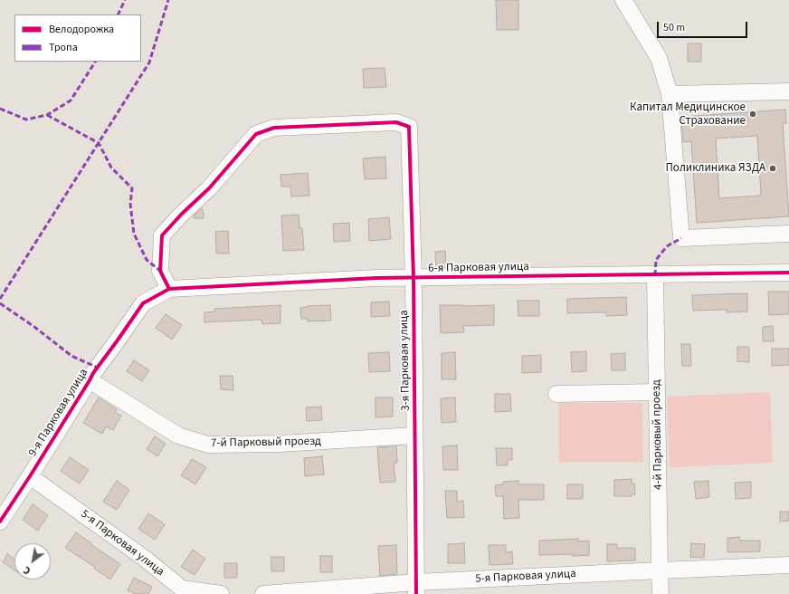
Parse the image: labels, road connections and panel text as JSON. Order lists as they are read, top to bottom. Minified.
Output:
{"streets":{"street":["6-я Парковая улица","3-я Парковая улица","9-я Парковая улица","4-й Парковый проезд","7-й Парковый проезд","5-я Парковая улица"]},"crossings":[["6-я Парковая улица","3-я Парковая улица"],["6-я Парковая улица","9-я Парковая улица"],["6-я Парковая улица","4-й Парковый проезд"],["3-я Парковая улица","9-я Парковая улица"],["3-я Парковая улица","7-й Парковый проезд"],["3-я Парковая улица","5-я Парковая улица"],["9-я Парковая улица","7-й Парковый проезд"],["9-я Парковая улица","5-я Парковая улица"],["4-й Парковый проезд","5-я Парковая улица"]],"places":["Капитал Медицинское Страхование","Поликлиника ЯЗДА"],"legend":["Велодорожка","Тропа"],"scale_bar":"50 m","north":"bottom left"}
